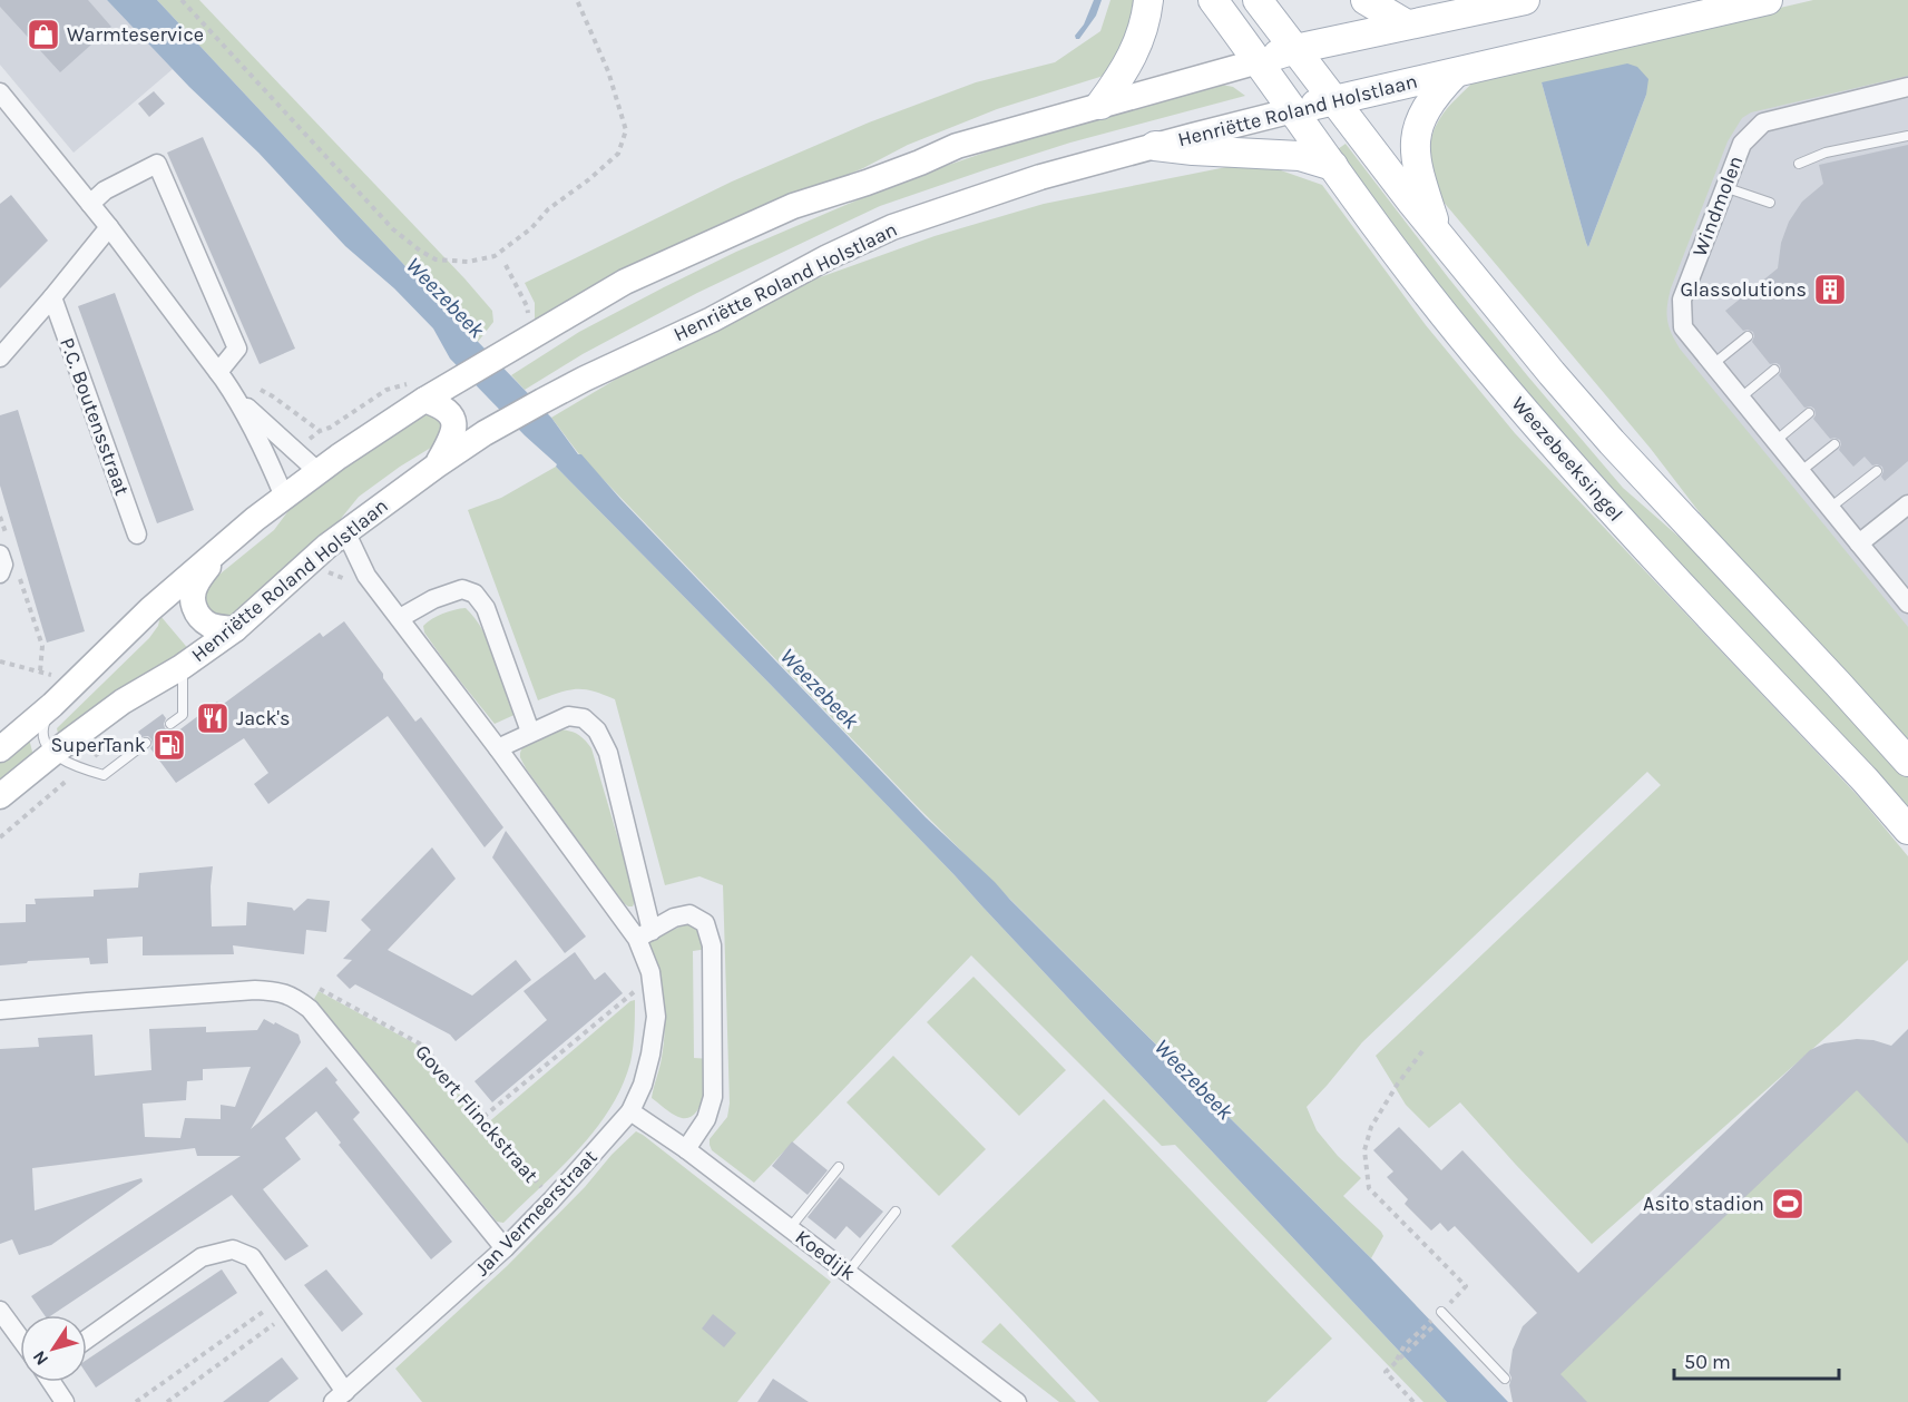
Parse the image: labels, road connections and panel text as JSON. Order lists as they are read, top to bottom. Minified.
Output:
{"streets":{"main road":["Henriëtte Roland Holstlaan","Weezebeeksingel"],"street":["Windmolen","P.C. Boutensstraat","Jan Vermeerstraat","Koedijk"],"path":["Govert Flinckstraat"]},"crossings":[["Henriëtte Roland Holstlaan","Weezebeeksingel"],["Henriëtte Roland Holstlaan","Jan Vermeerstraat"],["Govert Flinckstraat","Jan Vermeerstraat"],["Jan Vermeerstraat","Koedijk"]],"water":["Weezebeek"],"places":{"shop":["Warmteservice"],"building":["Glassolutions"],"restaurant":["Jack's"],"fuel station":["SuperTank"],"sports":["Asito stadion"]},"scale_bar":"50 m","north":"bottom left"}
